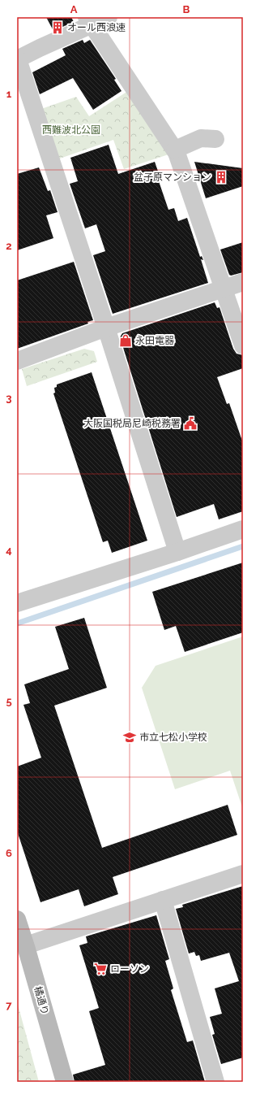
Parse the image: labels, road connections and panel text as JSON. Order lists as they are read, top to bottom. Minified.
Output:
{"streets":{"street":["橘通り"]},"parks":["西難波北公園"],"places":{"building":["オール西浪速","盆子原マンション"],"shop":["永田電器"],"public building":["大阪国税局尼崎税務署"],"school or university":["市立七松小学校"],"supermarket":["ローソン"]},"grid":{"columns":["A","B"],"rows":["1","2","3","4","5","6","7"]}}
